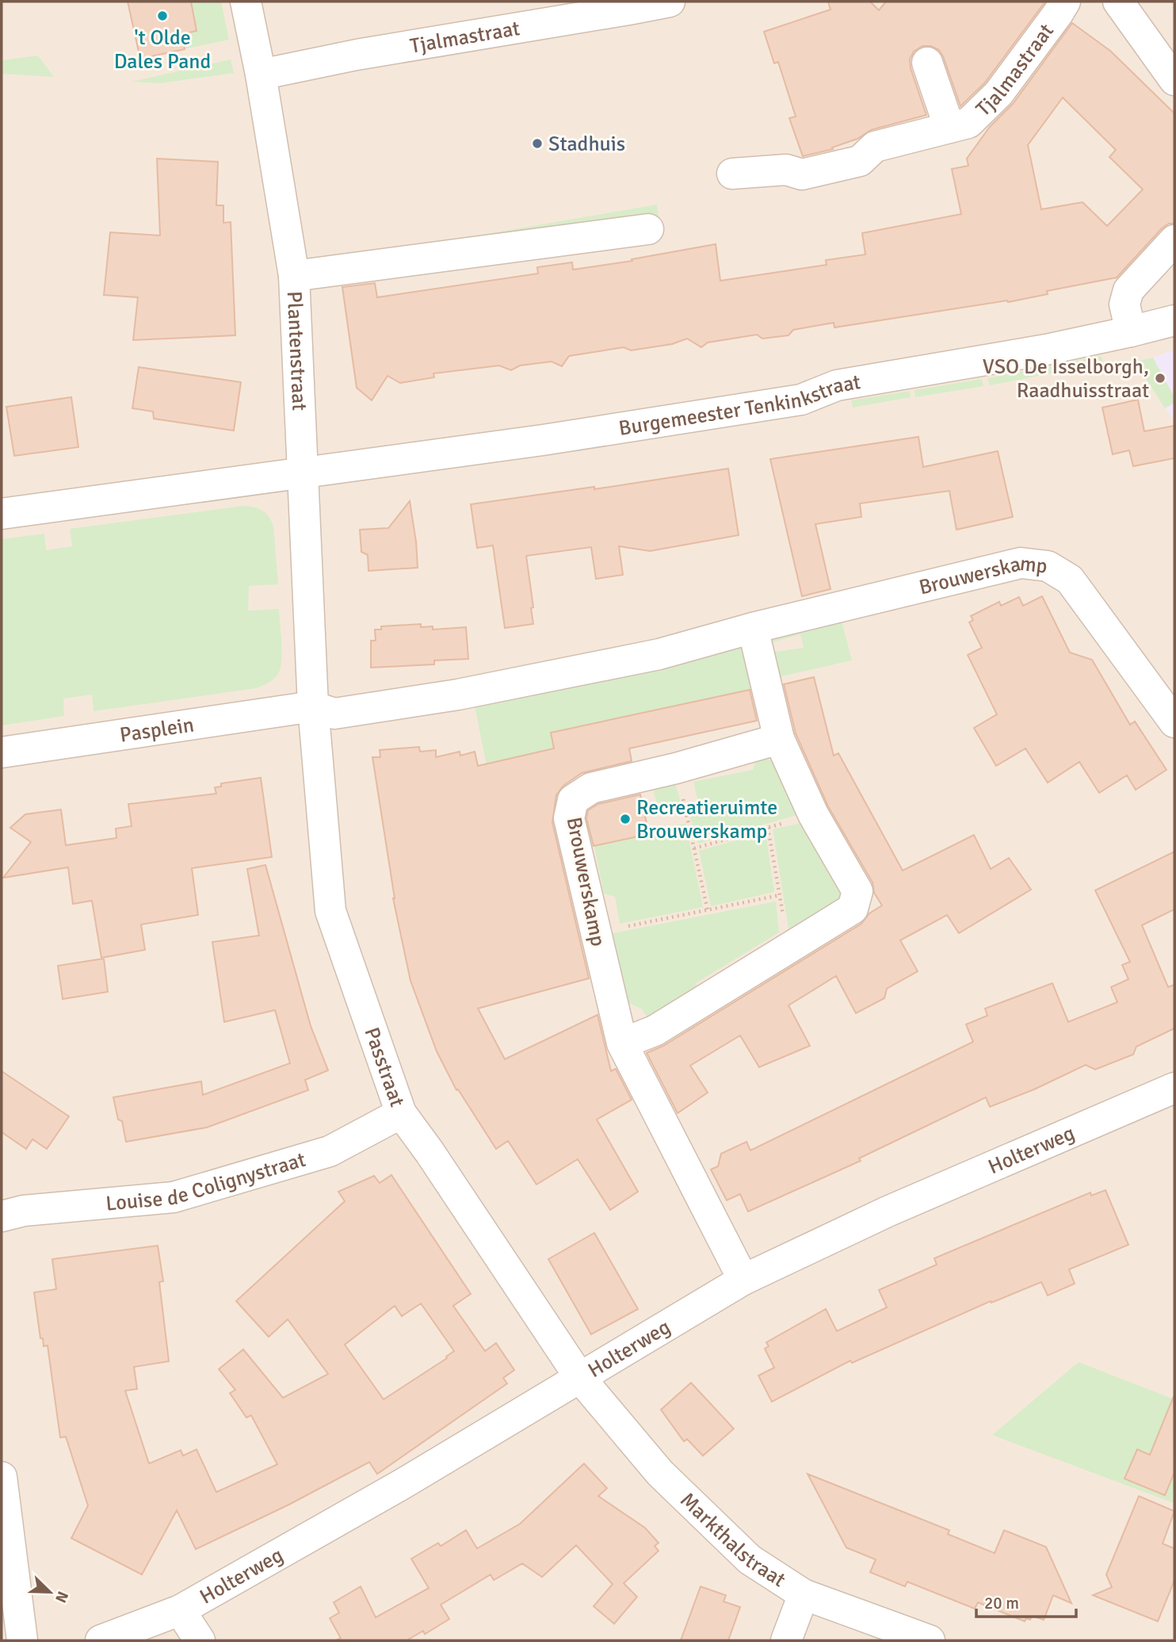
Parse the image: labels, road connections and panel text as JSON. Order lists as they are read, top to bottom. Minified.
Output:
{"streets":{"street":["Tjalmastraat","Plantenstraat","Burgemeester Tenkinkstraat","Brouwerskamp","Pasplein","Passtraat","Holterweg","Louise de Colignystraat","Markthalstraat"]},"crossings":[["Tjalmastraat","Plantenstraat"],["Plantenstraat","Burgemeester Tenkinkstraat"],["Plantenstraat","Brouwerskamp"],["Plantenstraat","Pasplein"],["Plantenstraat","Passtraat"],["Brouwerskamp","Pasplein"],["Brouwerskamp","Passtraat"],["Brouwerskamp","Holterweg"],["Pasplein","Passtraat"],["Passtraat","Holterweg"],["Passtraat","Louise de Colignystraat"],["Passtraat","Markthalstraat"],["Holterweg","Markthalstraat"]],"places":["'t Olde Dales Pand","Stadhuis","VSO De Isselborgh, Raadhuisstraat","Recreatieruimte Brouwerskamp"],"scale_bar":"20 m","north":"bottom right"}
